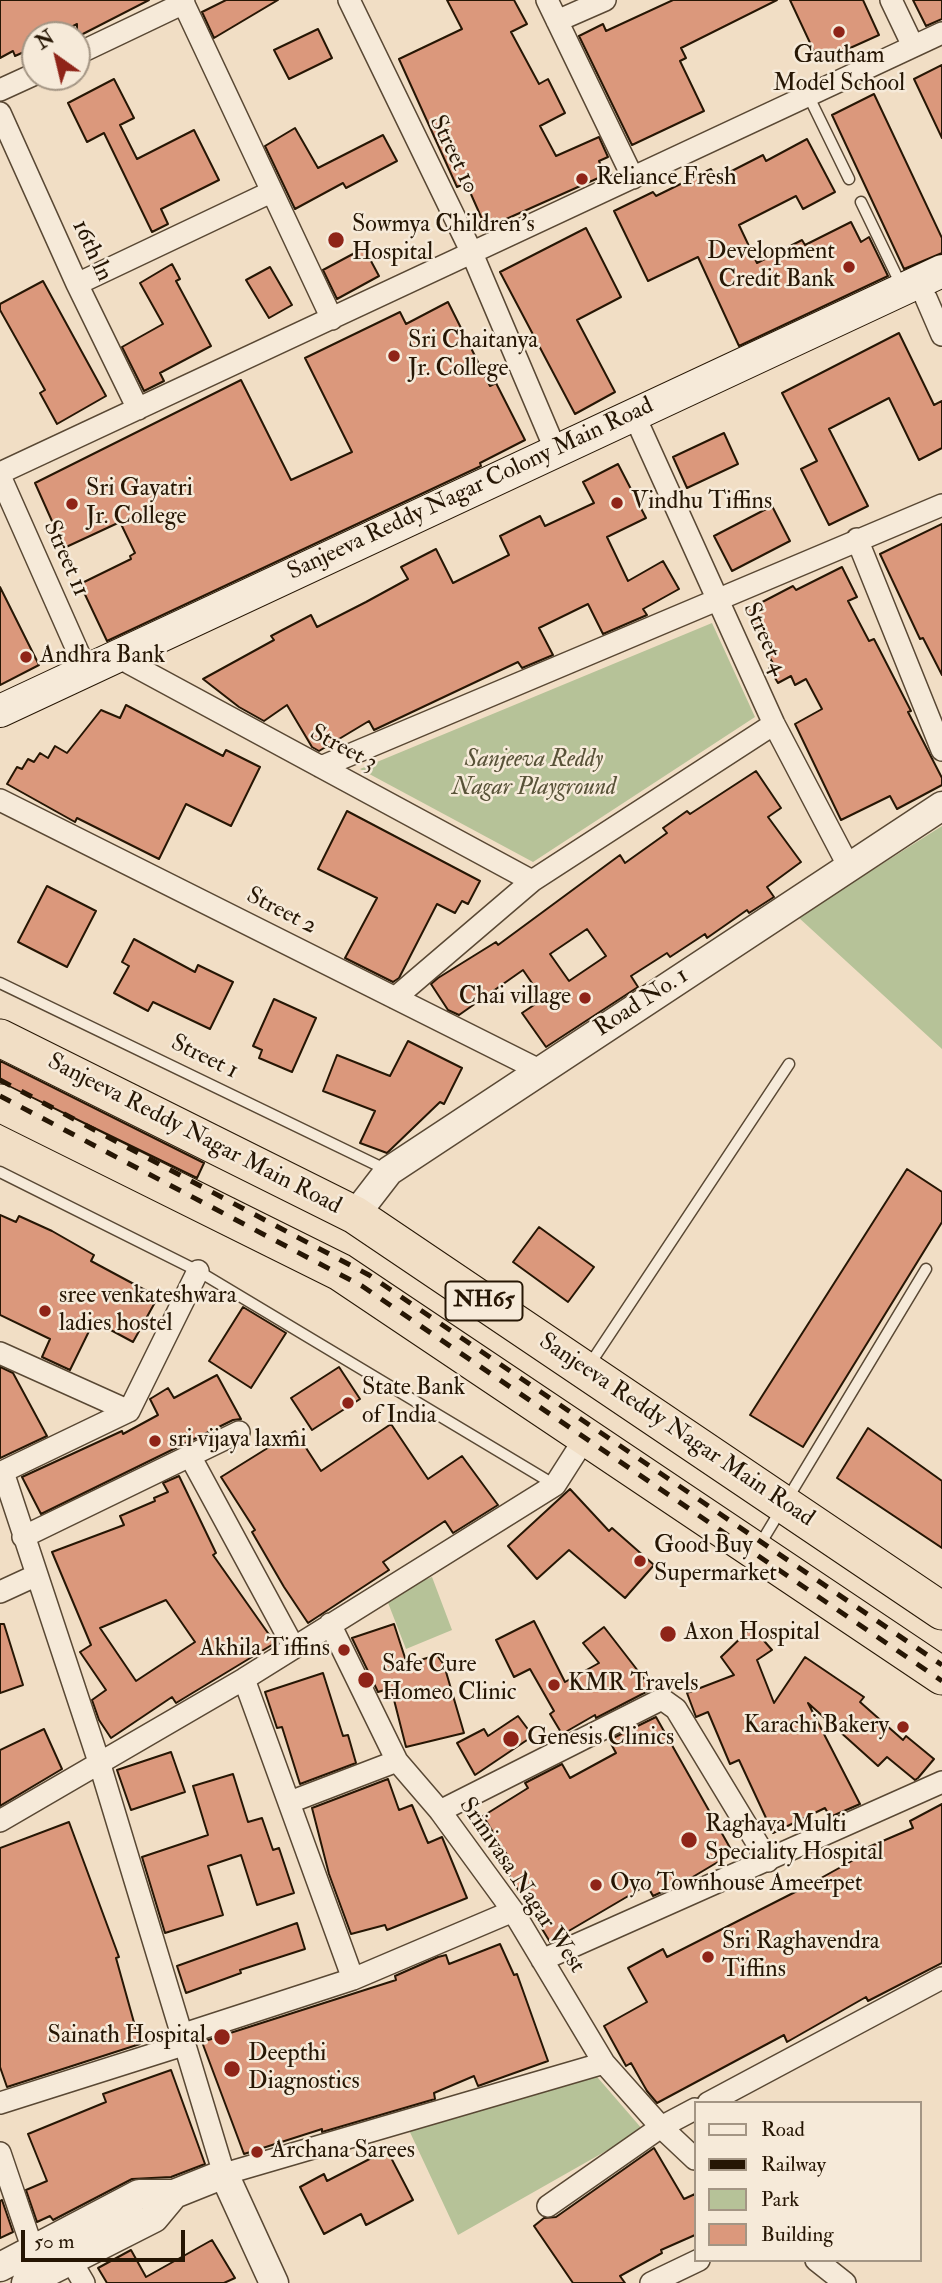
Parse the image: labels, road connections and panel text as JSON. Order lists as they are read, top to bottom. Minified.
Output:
{"streets":{"highway":["Sanjeeva Reddy Nagar Main Road","NH65"],"main road":["Sanjeeva Reddy Nagar Colony Main Road"],"street":["Street 10","16th ln","Street 11","Street 4","Street 3","Street 2","Road No. 1","Srinivasa Nagar West"],"lane":["Street 1"]},"crossings":[["Street 10","Sanjeeva Reddy Nagar Colony Main Road"],["Sanjeeva Reddy Nagar Colony Main Road","Street 11"],["Sanjeeva Reddy Nagar Colony Main Road","Street 4"],["Sanjeeva Reddy Nagar Colony Main Road","Street 3"],["Street 4","Road No. 1"],["Street 2","Road No. 1"],["Road No. 1","Street 1"],["Road No. 1","Sanjeeva Reddy Nagar Main Road"]],"parks":["Sanjeeva Reddy Nagar Playground"],"places":["Gautham Model School","Reliance Fresh","Sowmya Children's Hospital","Development Credit Bank","Sri Chaitanya Jr. College","Vindhu Tiffins","Sri Gayatri Jr. College","Andhra Bank","Chai village","sree venkateshwara ladies hostel","State Bank of India","sri vijaya laxmi","Good Buy Supermarket","Axon Hospital","Akhila Tiffins","Safe Cure Homeo Clinic","KMR Travels","Karachi Bakery","Genesis Clinics","Raghava Multi Speciality Hospital","Oyo Townhouse Ameerpet","Sri Raghavendra Tiffins","Sainath Hospital","Deepthi Diagnostics","Archana Sarees"],"legend":["Road","Railway","Park","Building"],"scale_bar":"50 m","north":"top left"}
